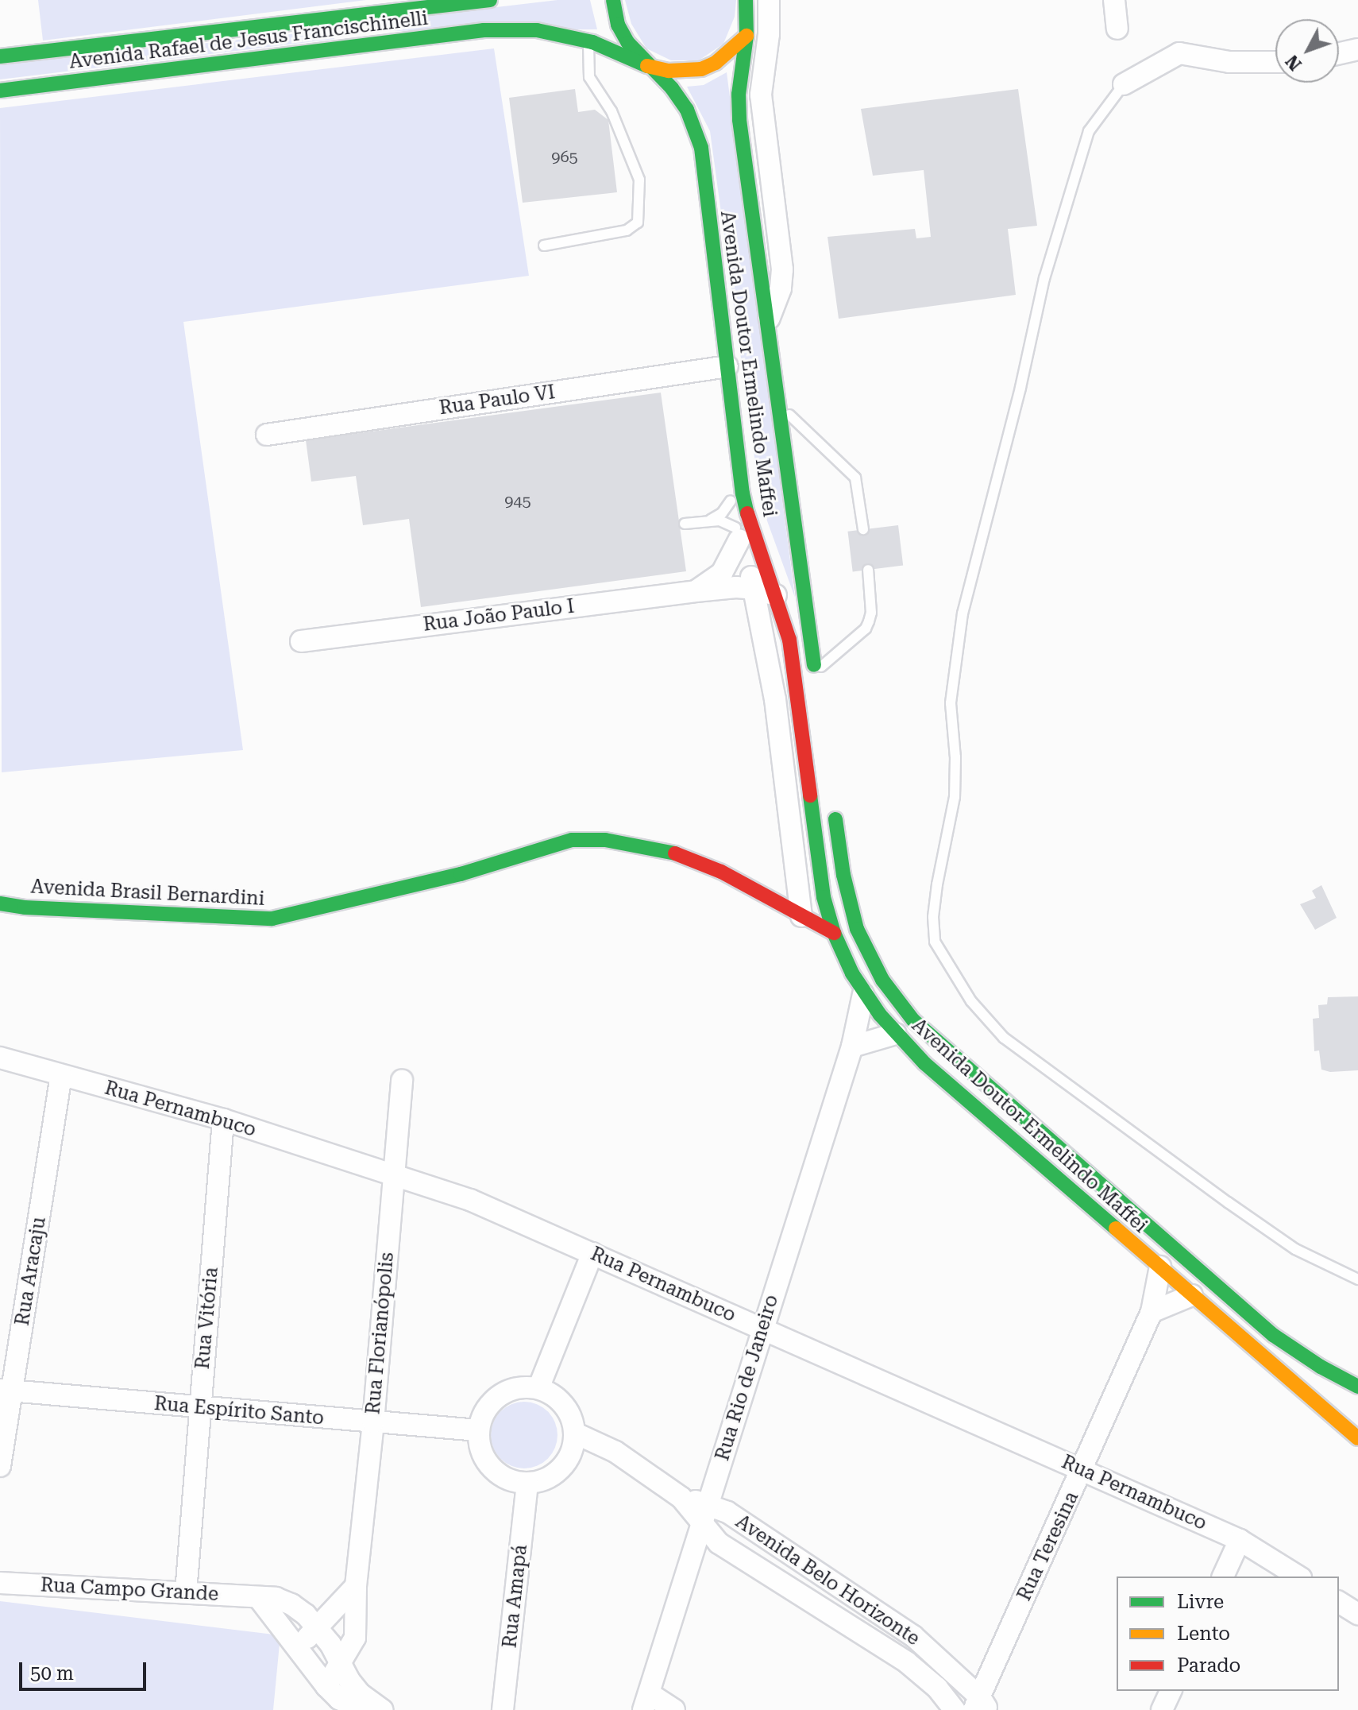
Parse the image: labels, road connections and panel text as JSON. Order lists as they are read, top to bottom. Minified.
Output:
{"streets":{"main road":["Avenida Rafael de Jesus Francischinelli","Avenida Doutor Ermelindo Maffei","Avenida Brasil Bernardini"],"street":["Rua Paulo VI","Rua João Paulo I","Rua Pernambuco","Rua Aracaju","Rua Vitória","Rua Florianópolis","Rua Rio de Janeiro","Rua Espírito Santo","Rua Teresina","Avenida Belo Horizonte","Rua Campo Grande","Rua Amapá"]},"crossings":[["Avenida Rafael de Jesus Francischinelli","Avenida Doutor Ermelindo Maffei"],["Avenida Doutor Ermelindo Maffei","Rua Paulo VI"],["Avenida Doutor Ermelindo Maffei","Rua João Paulo I"],["Avenida Doutor Ermelindo Maffei","Avenida Brasil Bernardini"],["Avenida Doutor Ermelindo Maffei","Rua Rio de Janeiro"],["Avenida Doutor Ermelindo Maffei","Rua Teresina"],["Rua Pernambuco","Rua Aracaju"],["Rua Pernambuco","Rua Vitória"],["Rua Pernambuco","Rua Florianópolis"],["Rua Pernambuco","Rua Rio de Janeiro"],["Rua Pernambuco","Rua Teresina"],["Rua Aracaju","Rua Espírito Santo"],["Rua Vitória","Rua Espírito Santo"],["Rua Vitória","Rua Campo Grande"],["Rua Florianópolis","Rua Espírito Santo"],["Rua Florianópolis","Rua Campo Grande"],["Rua Rio de Janeiro","Avenida Belo Horizonte"],["Rua Espírito Santo","Avenida Belo Horizonte"],["Rua Espírito Santo","Rua Amapá"],["Rua Teresina","Avenida Belo Horizonte"],["Avenida Belo Horizonte","Rua Amapá"]],"house_numbers":["965","945"],"legend":["Livre","Lento","Parado"],"scale_bar":"50 m","north":"bottom left"}
